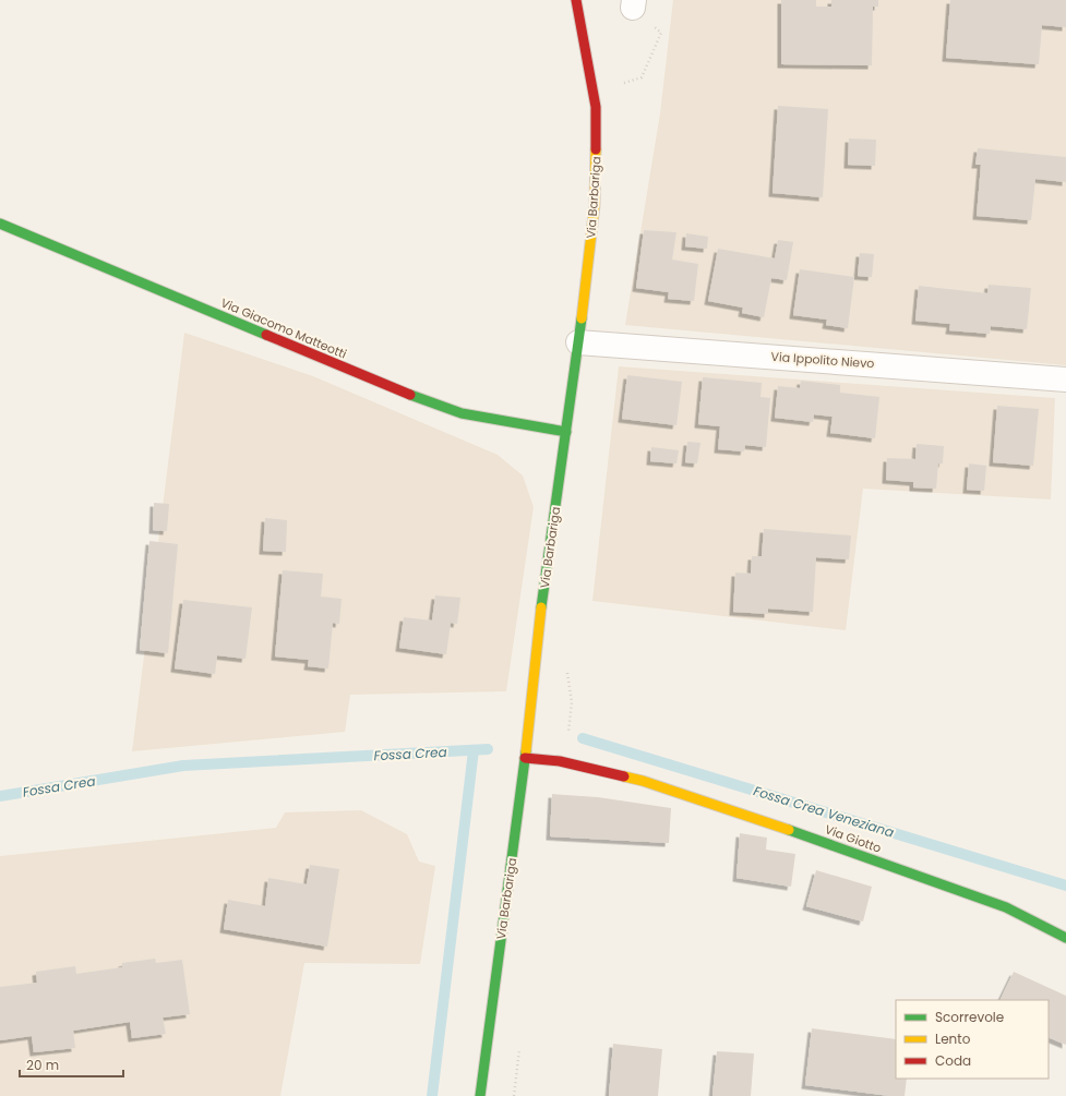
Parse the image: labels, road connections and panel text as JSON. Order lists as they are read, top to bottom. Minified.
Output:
{"streets":{"street":["Via Barbariga","Via Giacomo Matteotti","Via Ippolito Nievo","Via Giotto"]},"crossings":[["Via Barbariga","Via Giacomo Matteotti"],["Via Barbariga","Via Ippolito Nievo"],["Via Barbariga","Via Giotto"]],"water":["Fossa Crea","Fossa Crea Veneziana"],"legend":["Scorrevole","Lento","Coda"],"scale_bar":"20 m"}
